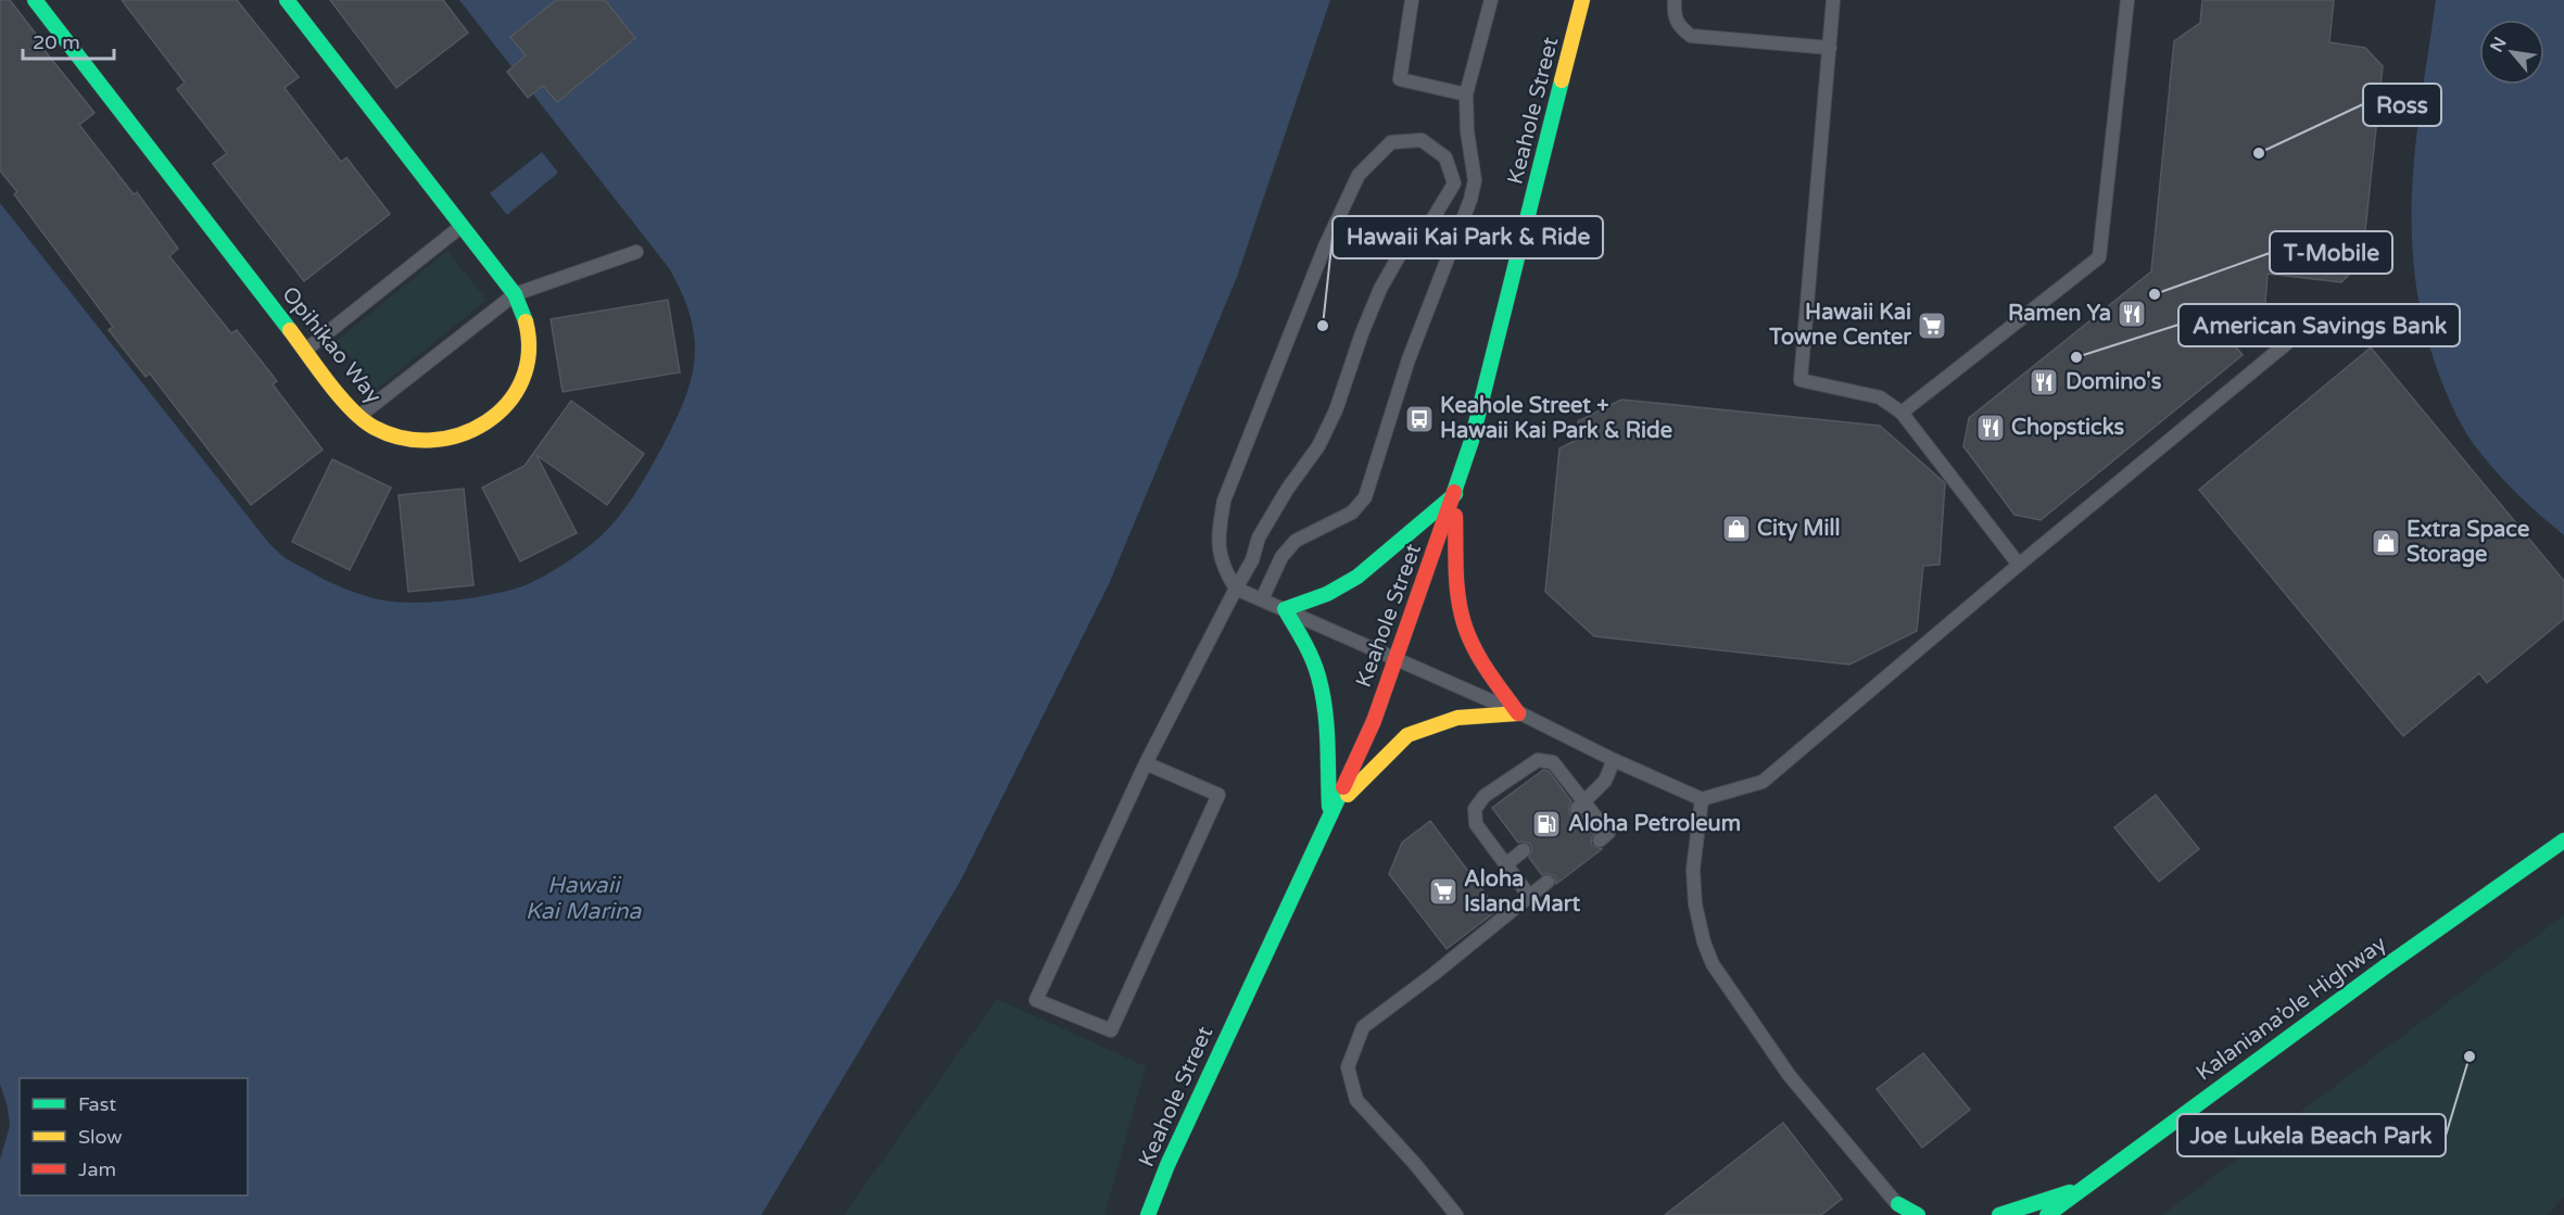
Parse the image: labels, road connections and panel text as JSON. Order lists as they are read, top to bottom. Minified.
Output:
{"streets":{"main road":["Keahole Street","Opihikao Way","Kalaniana’ole Highway"]},"water":["Hawaii Kai Marina"],"places":{"other":["Ross","T-Mobile","Hawaii Kai Park & Ride","American Savings Bank","Joe Lukela Beach Park"],"restaurant":["Ramen Ya","Domino's","Chopsticks"],"supermarket":["Hawaii Kai Towne Center","Aloha Island Mart"],"bus stop":["Keahole Street + Hawaii Kai Park & Ride"],"shop":["City Mill","Extra Space Storage"],"fuel station":["Aloha Petroleum"]},"legend":["Fast","Slow","Jam"],"scale_bar":"20 m","north":"top left"}
